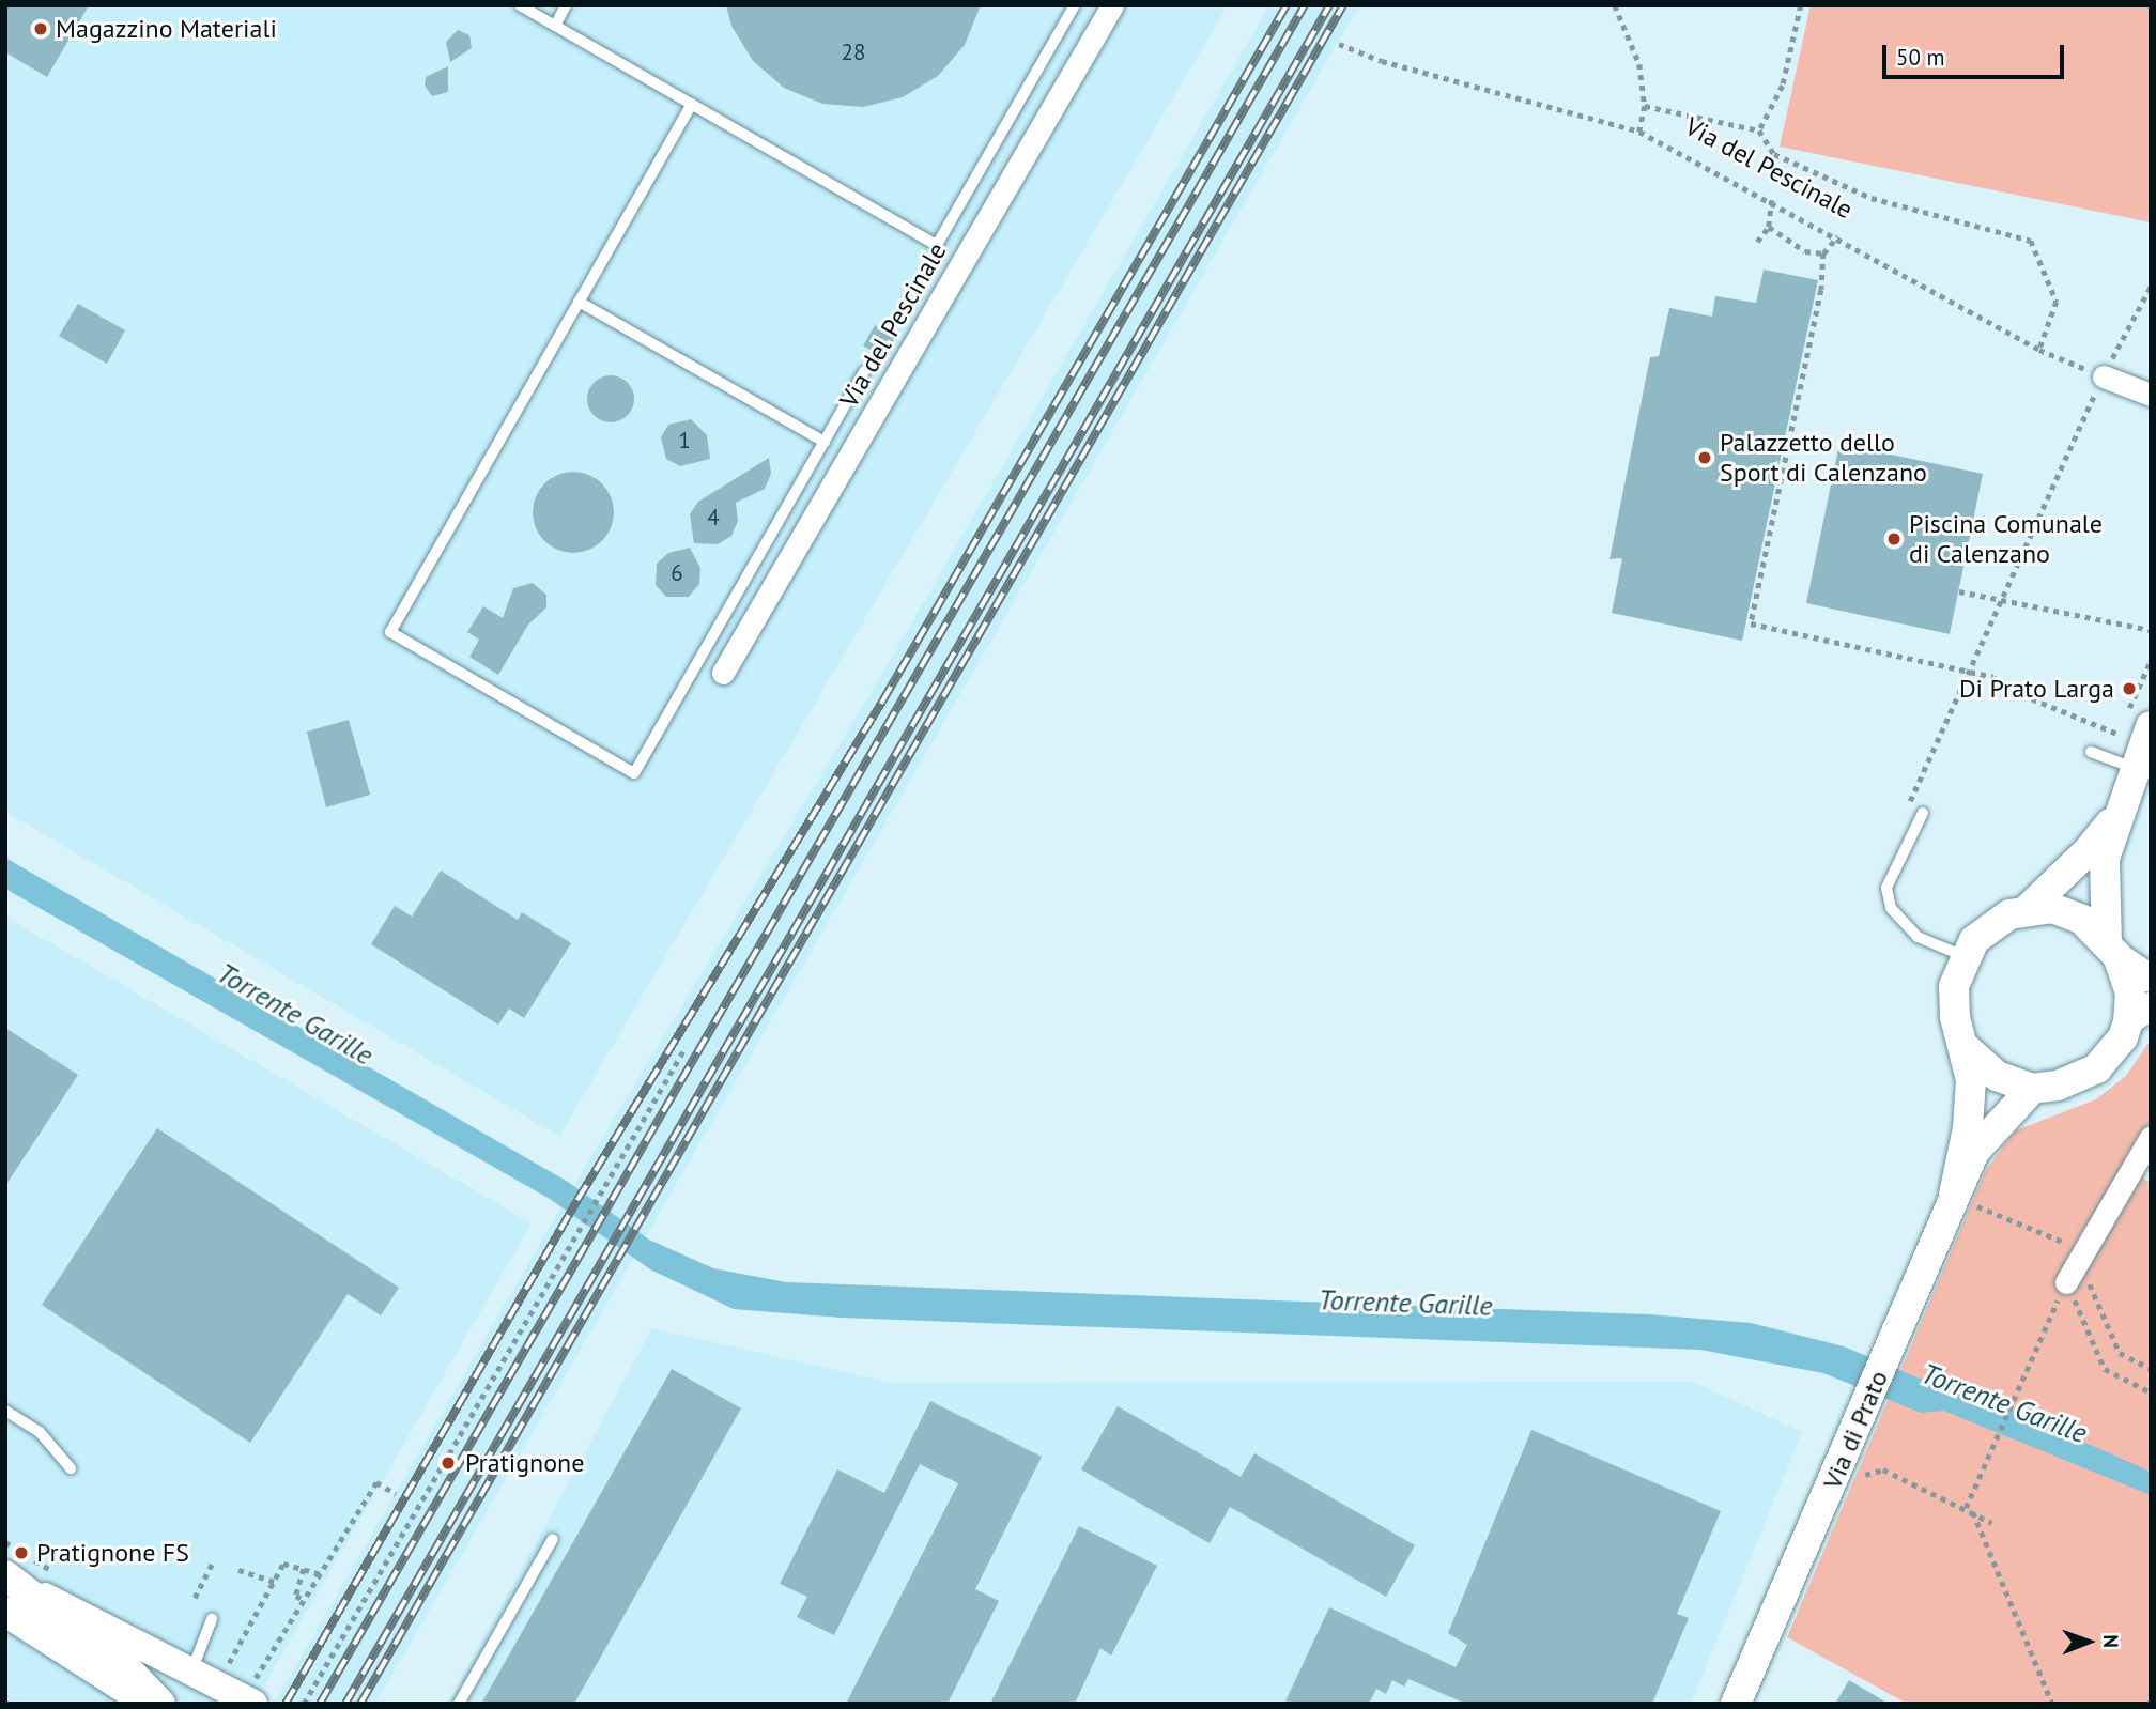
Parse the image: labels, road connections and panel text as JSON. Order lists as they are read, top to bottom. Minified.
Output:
{"streets":{"main road":["Via di Prato"],"street":["Via del Pescinale"]},"water":["Torrente Garille"],"places":["Magazzino Materiali","Palazzetto dello Sport di Calenzano","Piscina Comunale di Calenzano","Di Prato Larga","Pratignone","Pratignone FS"],"house_numbers":["28","1","4","6"],"scale_bar":"50 m","north":"right"}
